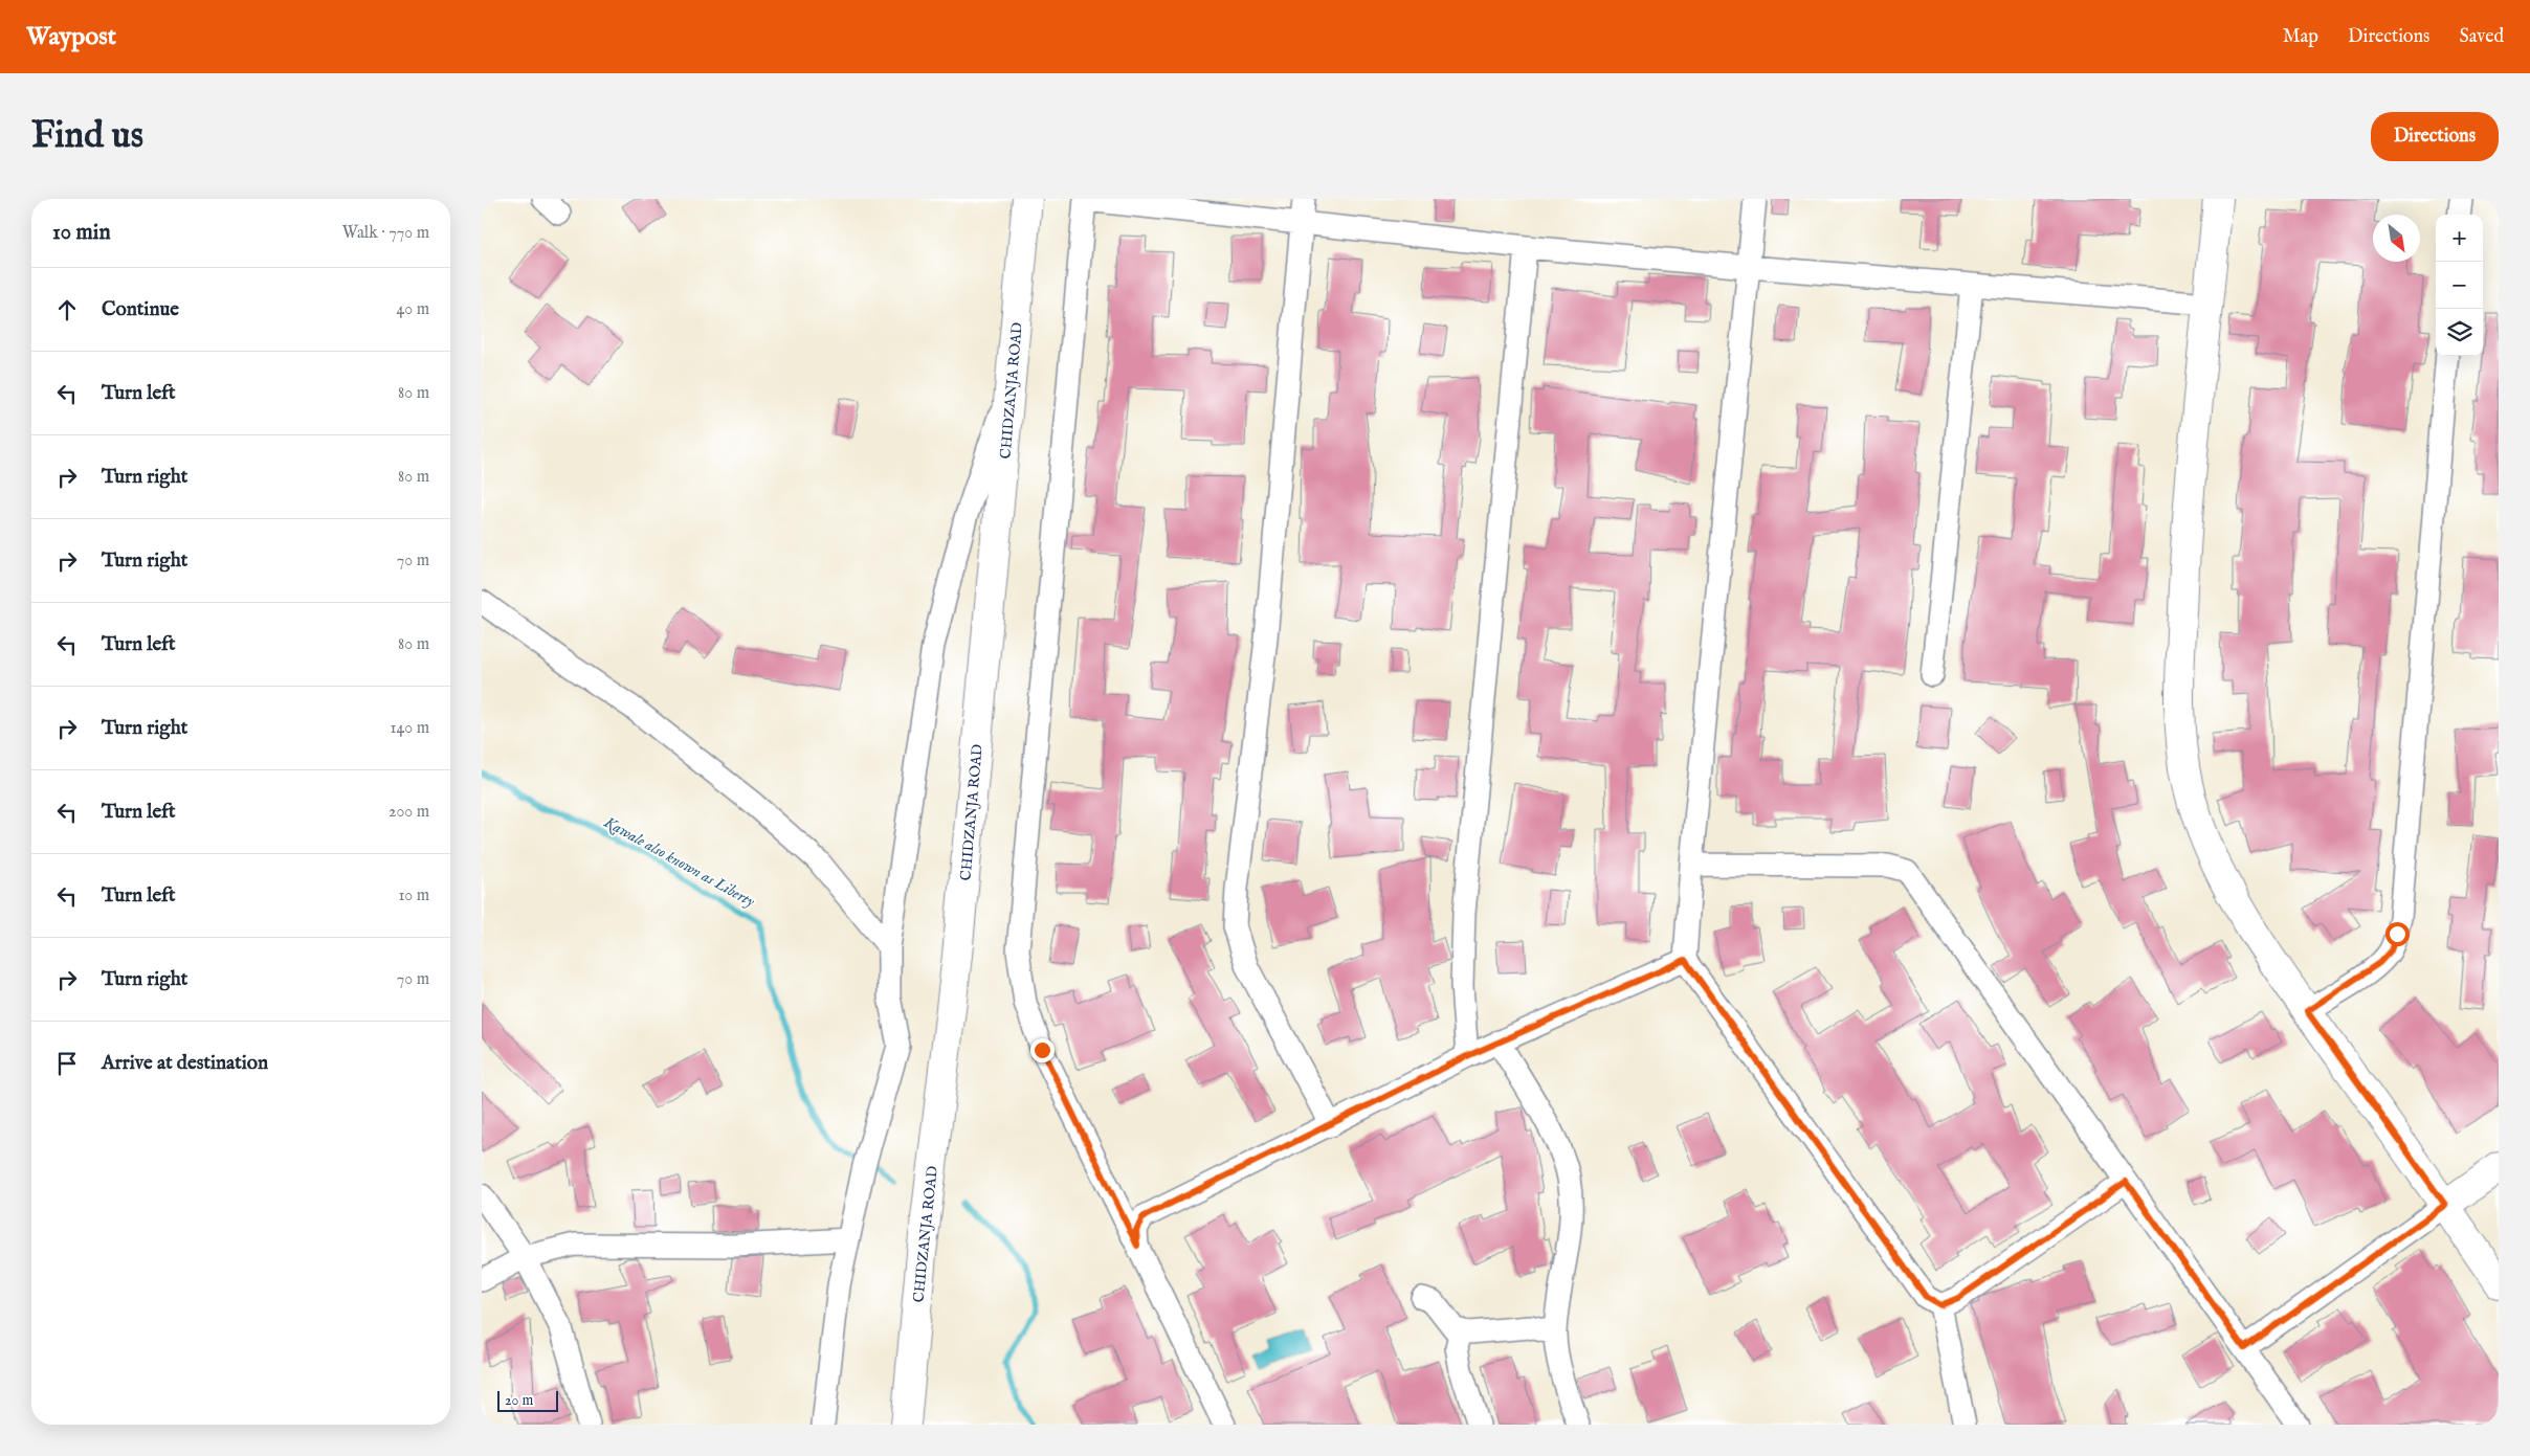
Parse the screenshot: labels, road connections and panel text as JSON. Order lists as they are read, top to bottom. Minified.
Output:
{"streets":{"street":["CHIDZANJA ROAD"]},"water":["Kawale also known as Liberty"],"scale_bar":"20 m","north":"bottom right","page":{"header":"Waypost","nav":["Map","Directions","Saved"],"buttons":"Directions","title":"Find us","heading":["10 min","Walk · 770 m"],"map_buttons":["+","−"],"list":[["Continue","40 m"],["Turn left","80 m"],["Turn right","80 m"],["Turn right","70 m"],["Turn left","80 m"],["Turn right","140 m"],["Turn left","200 m"],["Turn left","10 m"],["Turn right","70 m"],"Arrive at destination"],"scale":"20 m"}}
